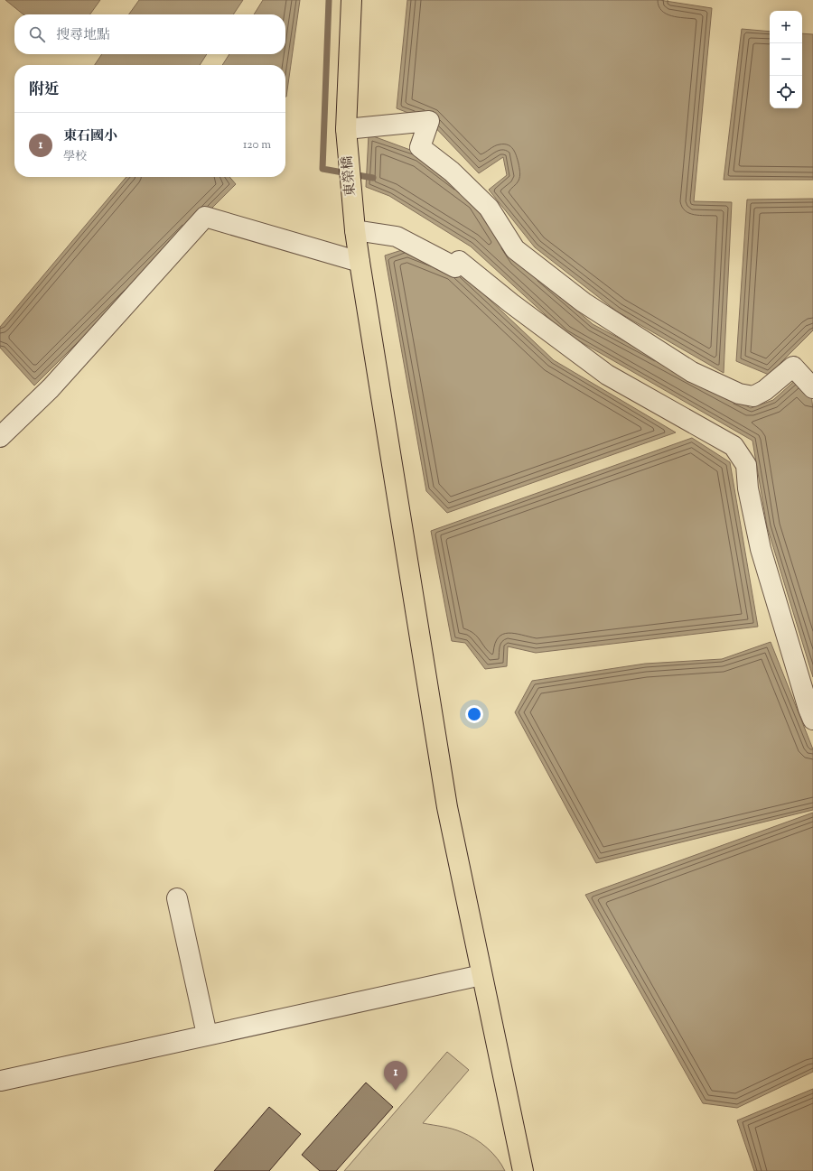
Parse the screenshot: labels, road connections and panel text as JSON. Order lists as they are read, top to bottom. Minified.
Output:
{"streets":{"main road":["東榮橋"]},"page":{"map_buttons":["+","−"],"search":"搜尋地點","heading":"附近","list":[{"mark":"1","name":"東石國小","note":"學校","value":"120 m"}],"pins":"1"}}
